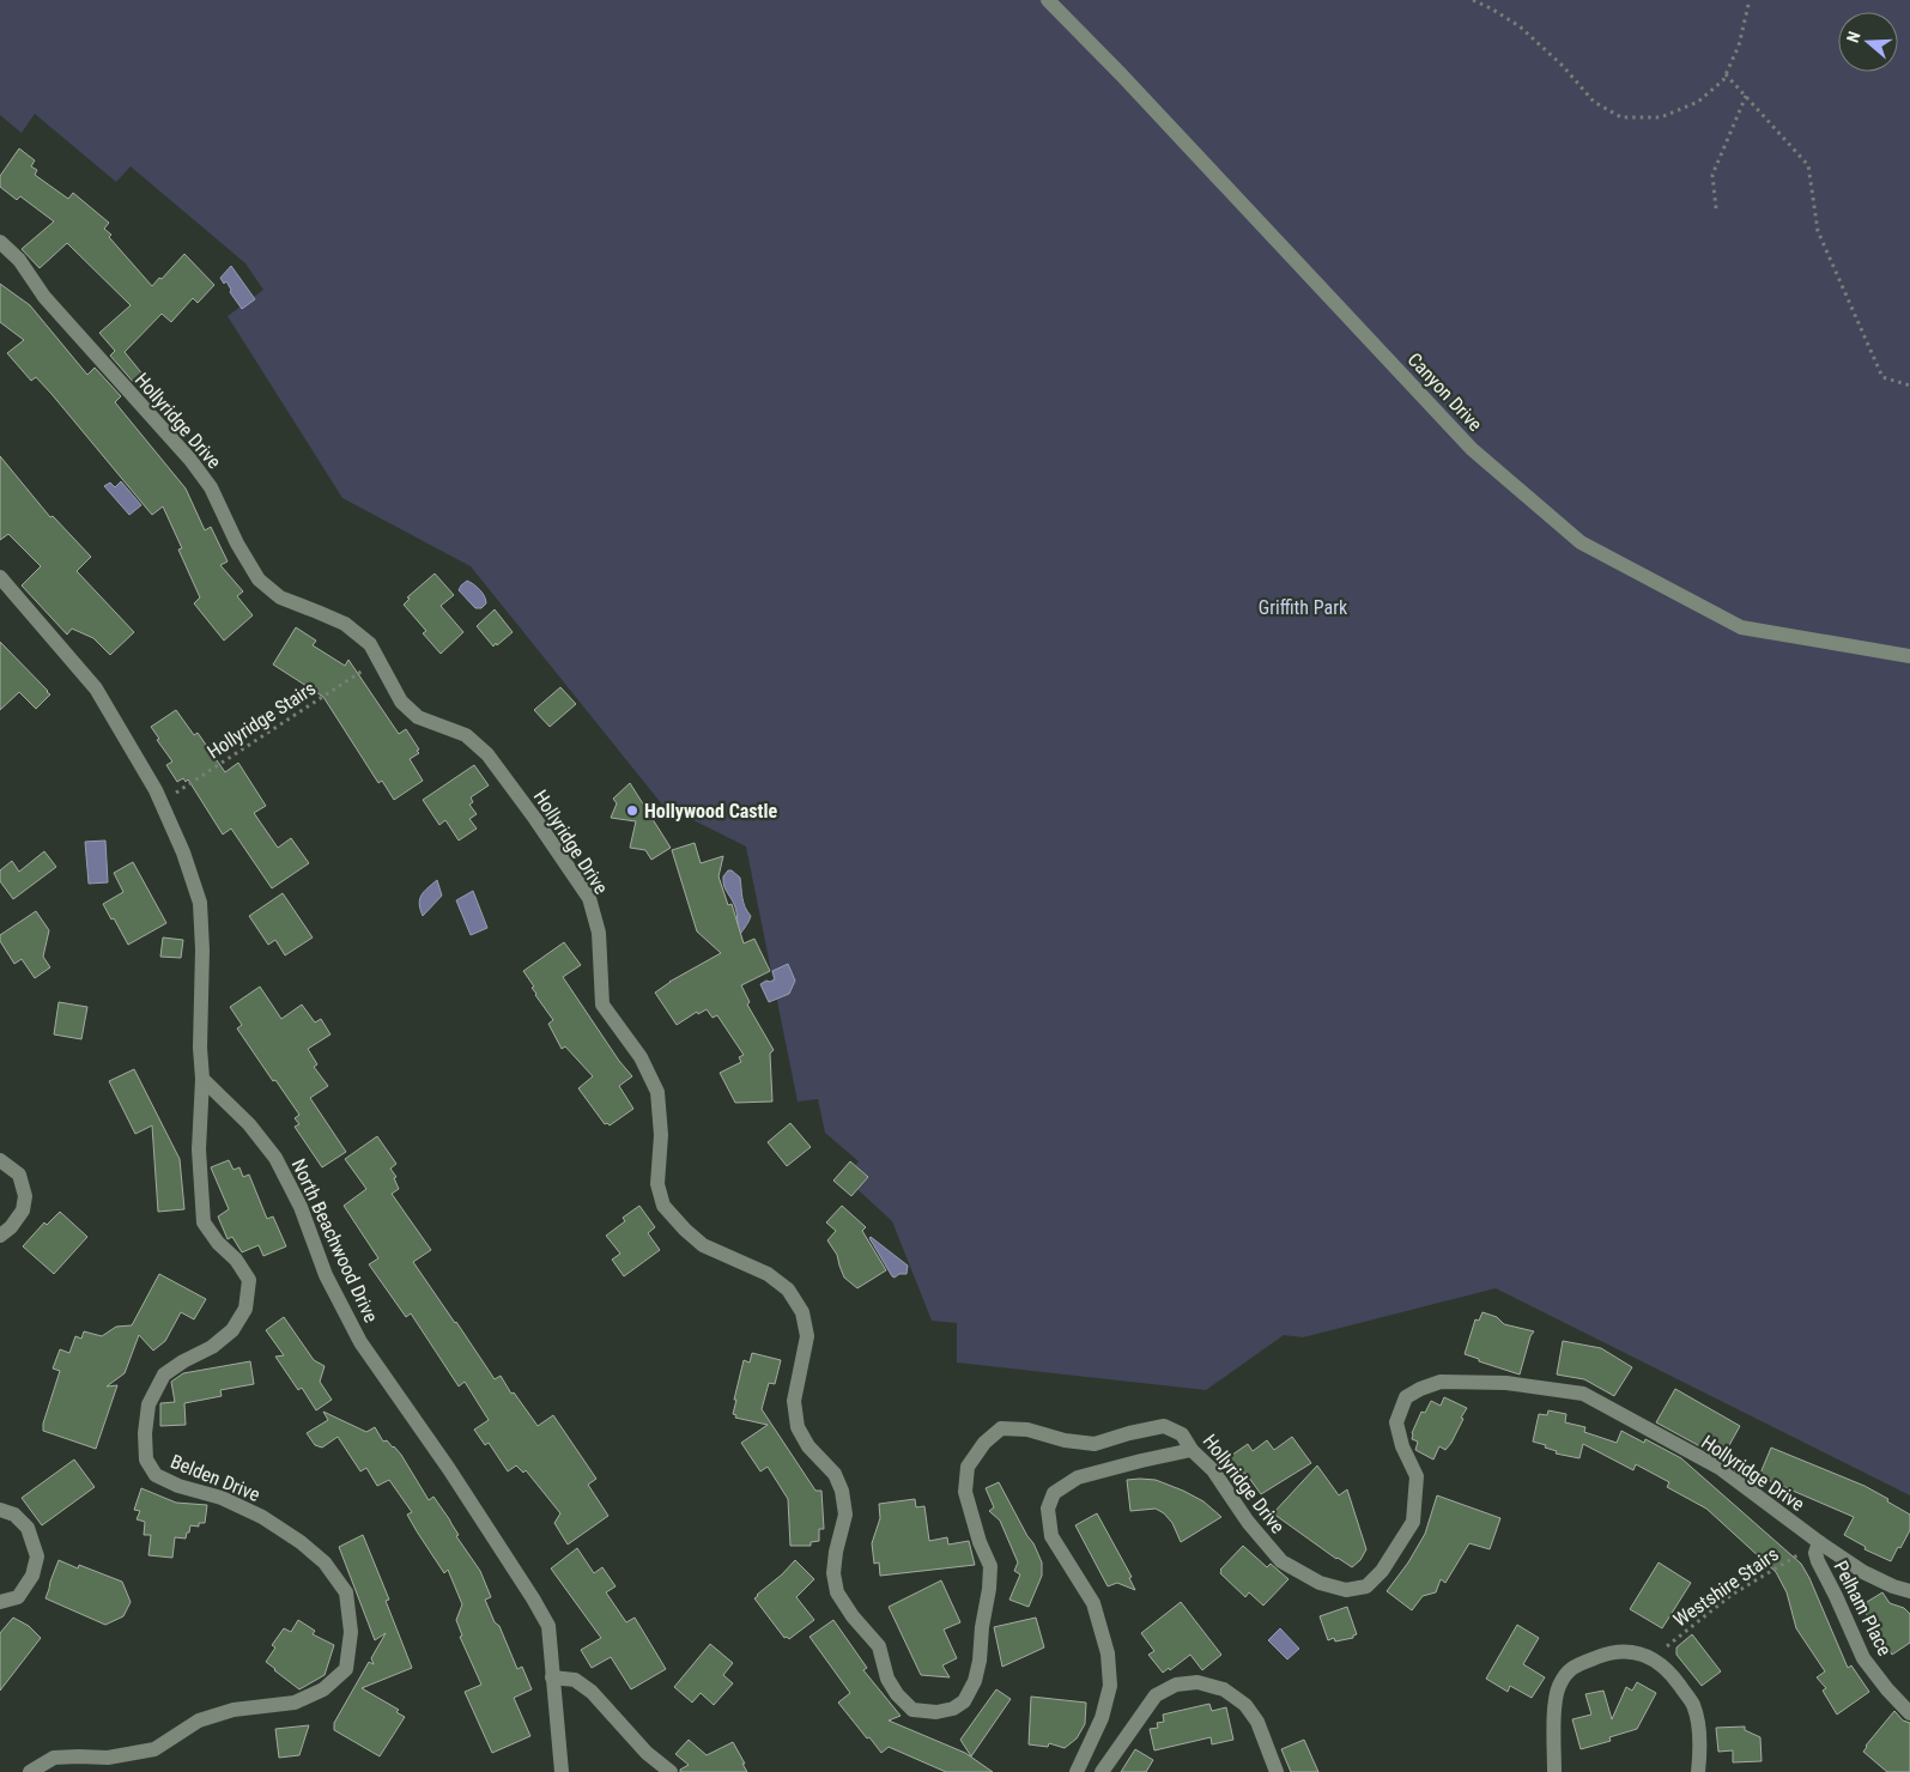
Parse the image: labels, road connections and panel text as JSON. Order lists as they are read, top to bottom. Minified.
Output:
{"streets":{"street":["Canyon Drive","Hollyridge Drive","North Beachwood Drive","Belden Drive","Pelham Place"],"path":["Hollyridge Stairs","Westshire Stairs"]},"crossings":[["Hollyridge Drive","Hollyridge Stairs"],["Hollyridge Drive","Westshire Stairs"],["Hollyridge Drive","Pelham Place"],["North Beachwood Drive","Belden Drive"],["Westshire Stairs","Pelham Place"]],"parks":["Griffith Park"],"places":["Hollywood Castle"],"north":"left"}
